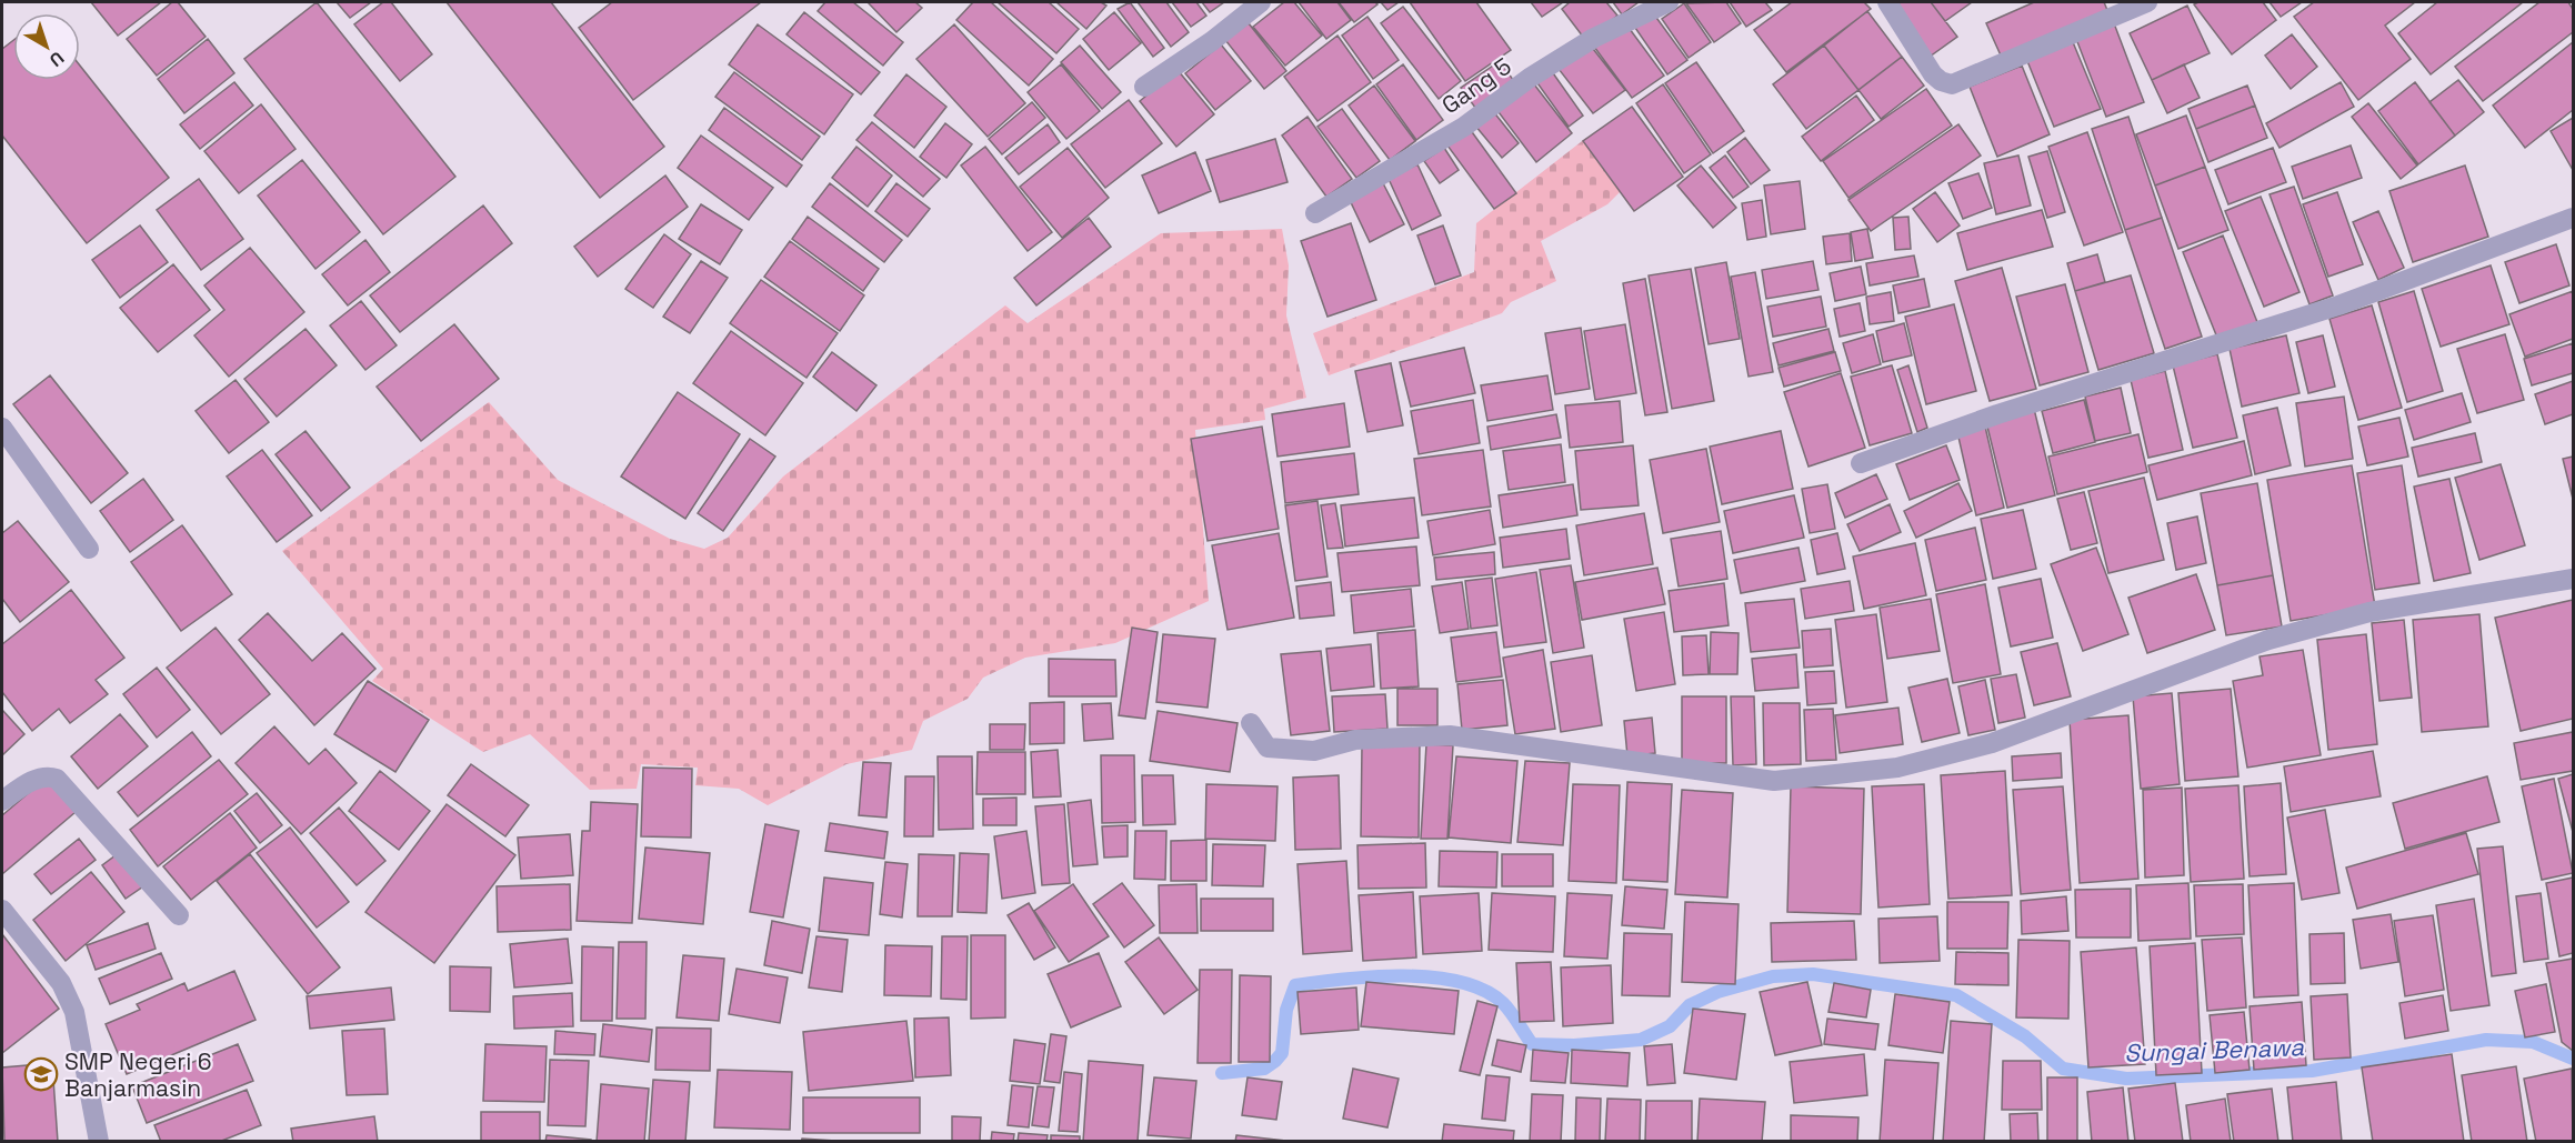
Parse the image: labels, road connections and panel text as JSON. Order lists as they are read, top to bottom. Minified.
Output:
{"streets":{"street":["Gang 5"]},"water":["Sungai Benawa"],"places":{"school or university":["SMP Negeri 6 Banjarmasin"]},"north":"bottom right"}
